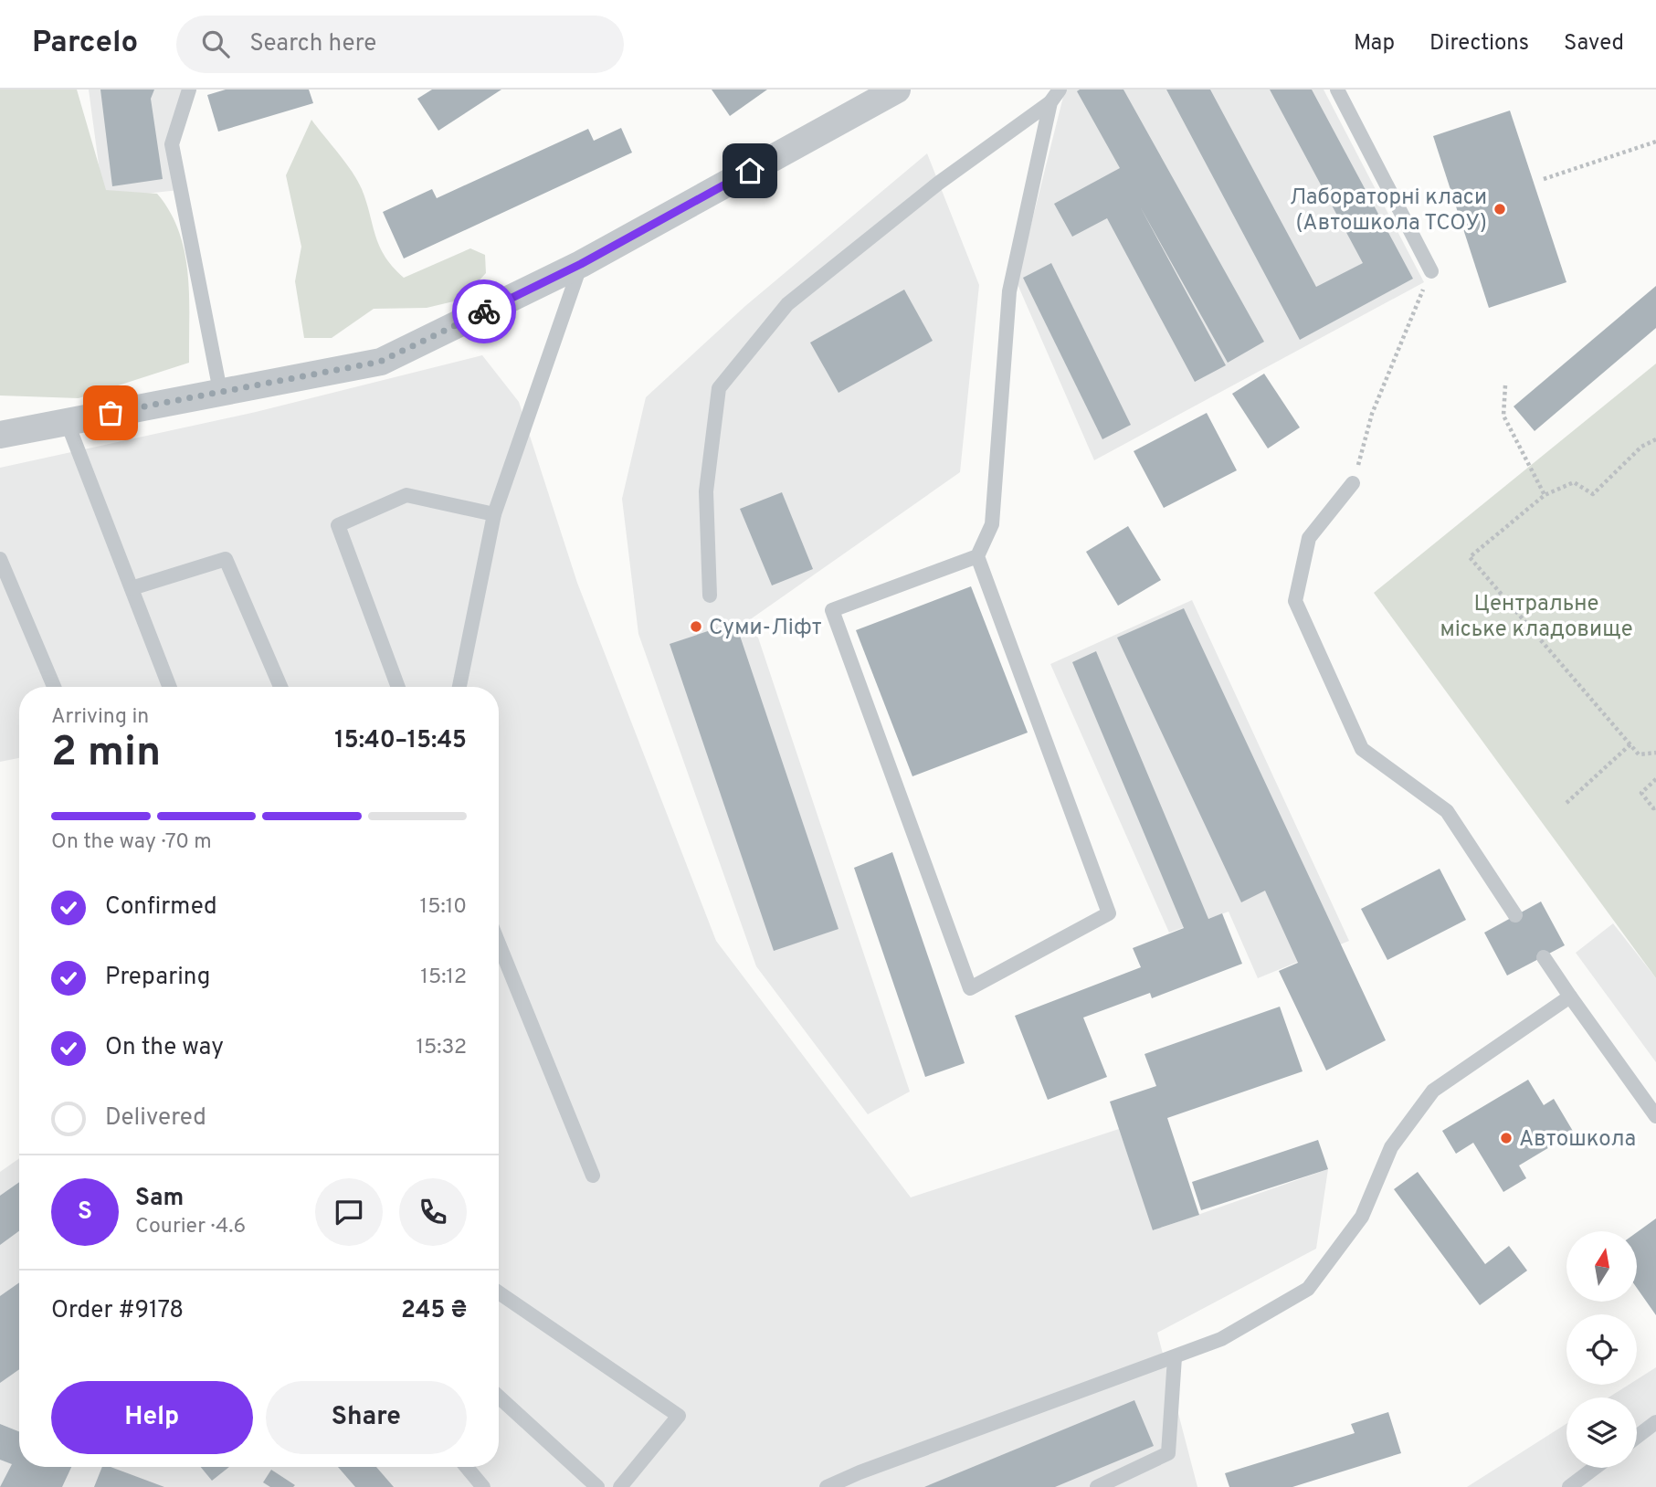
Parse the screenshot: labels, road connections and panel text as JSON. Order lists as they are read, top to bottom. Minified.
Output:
{"parks":["Центральне міське кладовище"],"places":["Лабораторні класи (Автошкола ТСОУ)","Суми-Ліфт","Автошкола"],"north":"top","page":{"header":"Parcelo","search":"Search here","nav":["Map","Directions","Saved"],"heading":["2 min","Arriving in","15:40–15:45"],"panel":["Sam","Courier · 4.6","Order #9178","245 ₴"],"bar":"On the way · 70 m","list":[["Confirmed","15:10"],["Preparing","15:12"],["On the way","15:32"],"Delivered"],"round":"S","buttons":["Help","Share"]}}
